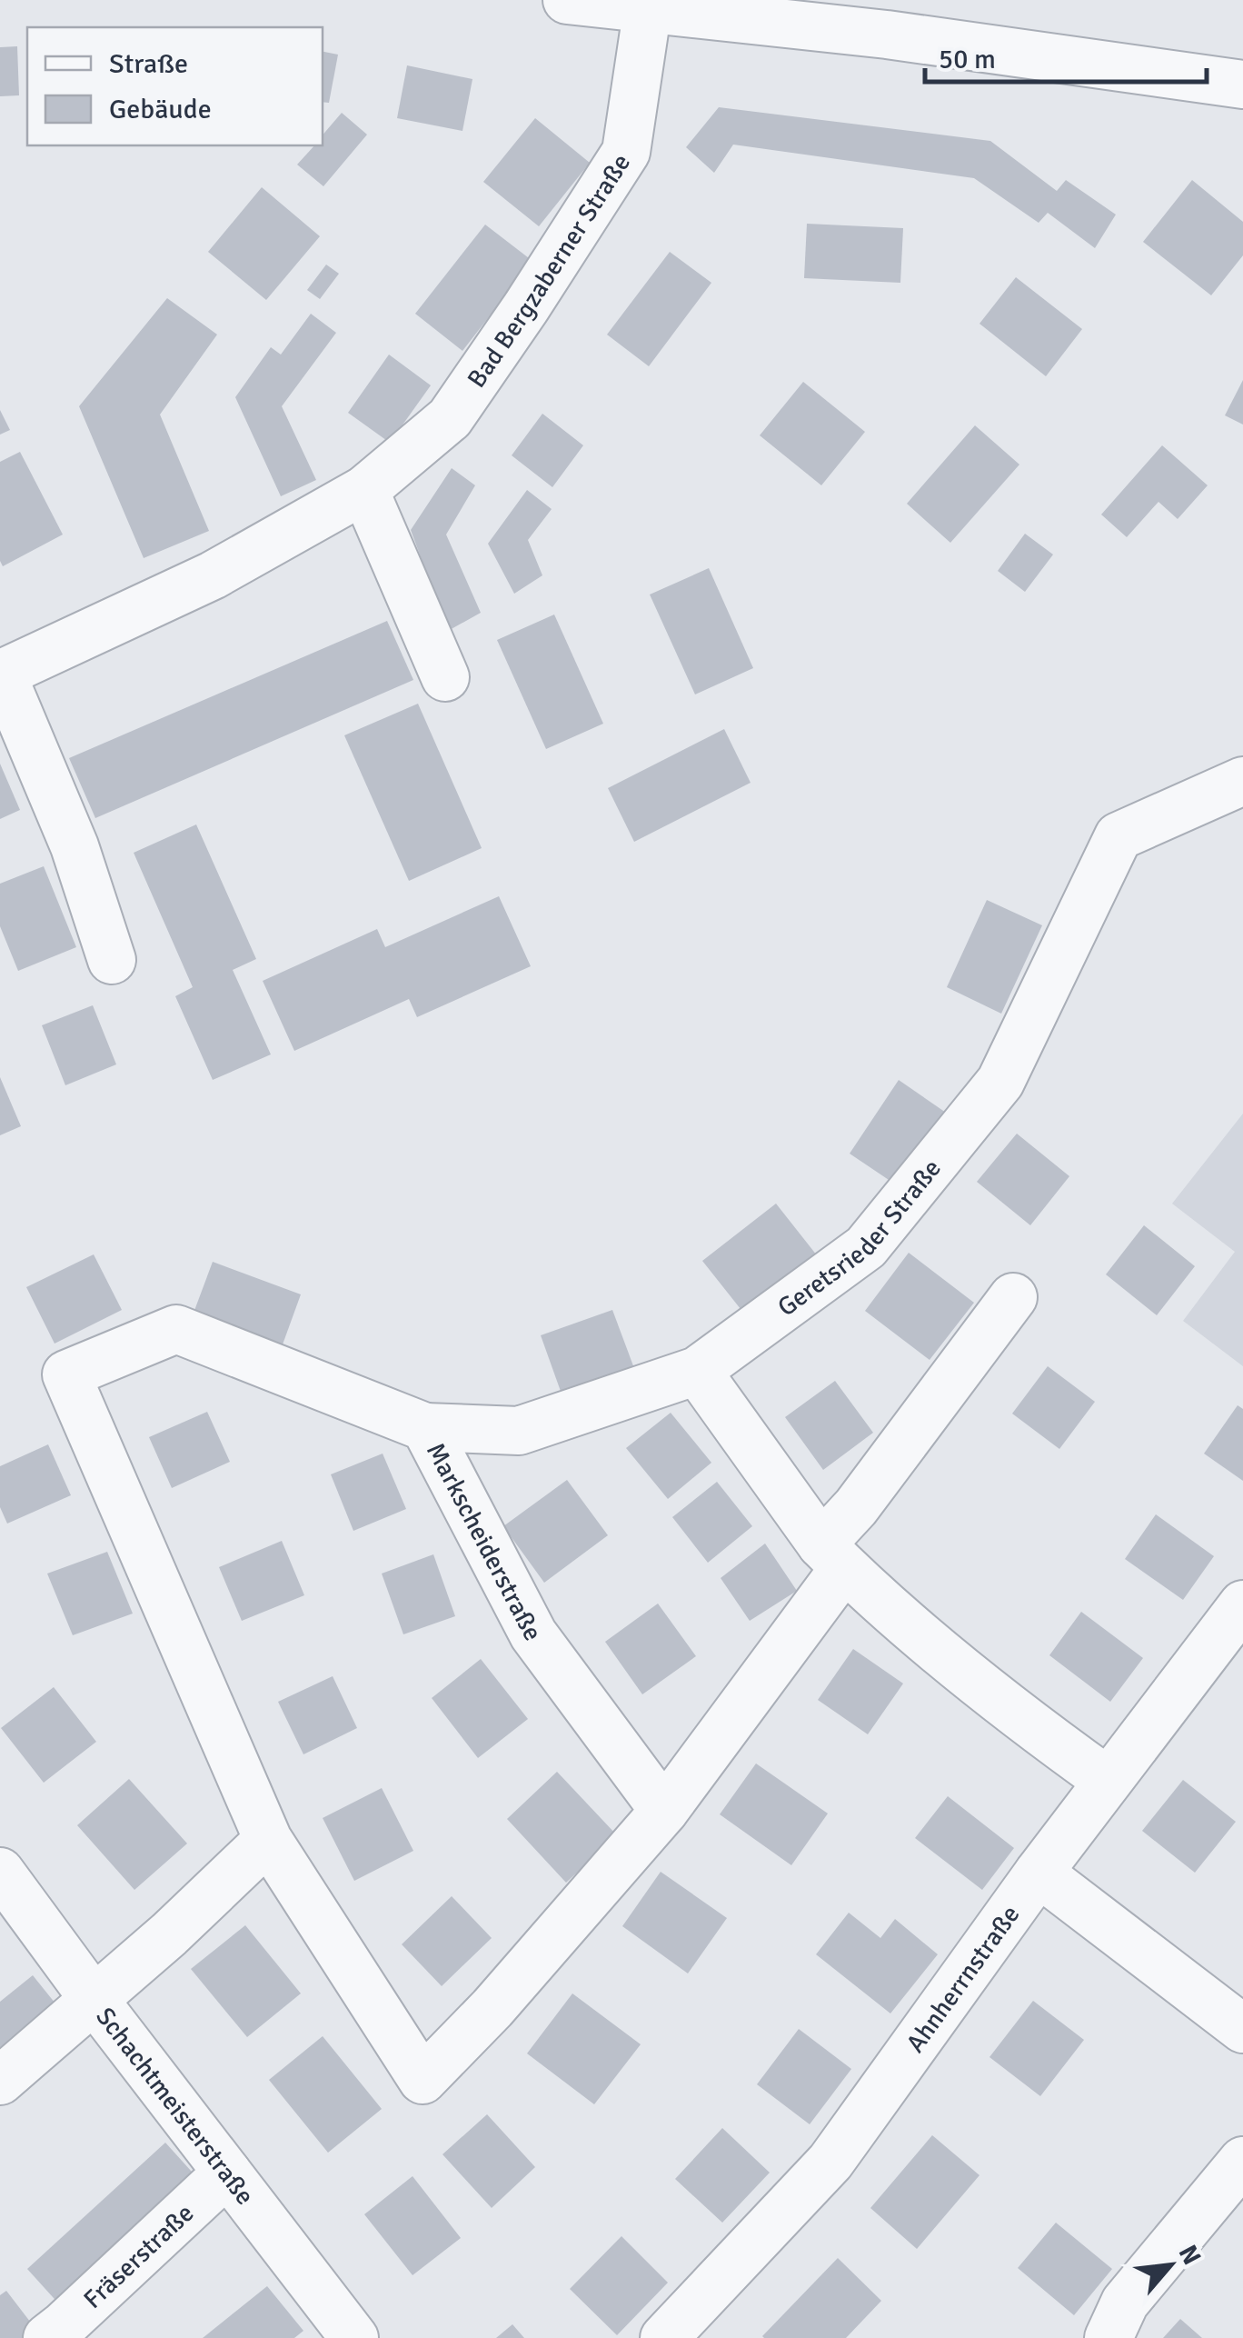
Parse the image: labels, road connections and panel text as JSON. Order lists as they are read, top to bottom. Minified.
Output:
{"streets":{"street":["Bad Bergzaberner Straße","Geretsrieder Straße","Markscheiderstraße","Ahnherrnstraße","Schachtmeisterstraße","Fräserstraße"]},"crossings":[["Geretsrieder Straße","Markscheiderstraße"],["Schachtmeisterstraße","Fräserstraße"]],"legend":["Straße","Gebäude"],"scale_bar":"50 m","north":"top right"}
